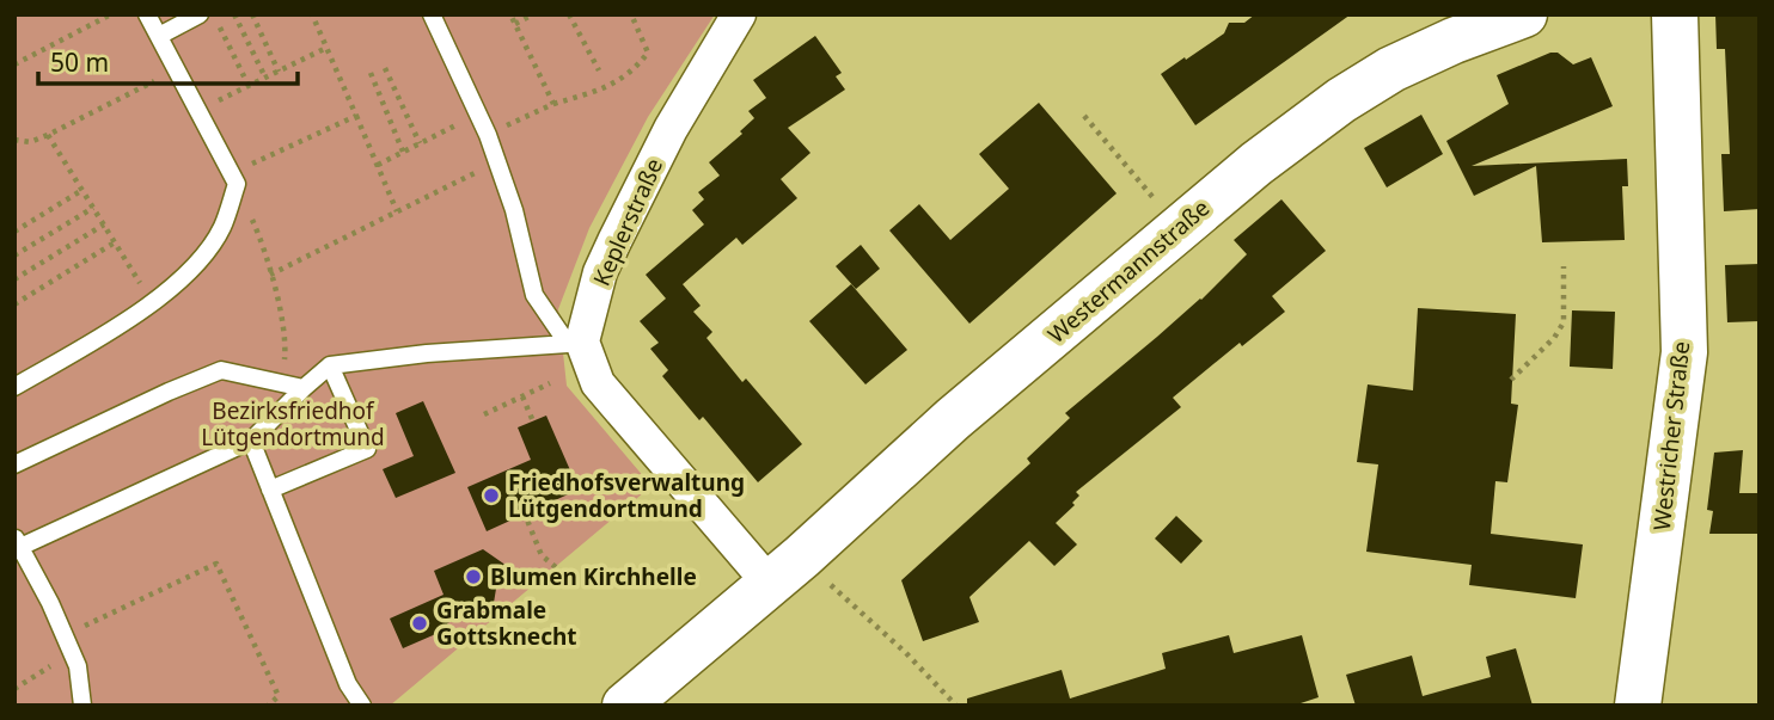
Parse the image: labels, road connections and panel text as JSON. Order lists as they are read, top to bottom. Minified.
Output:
{"streets":{"street":["Keplerstraße","Westermannstraße","Westricher Straße"]},"crossings":[["Keplerstraße","Westermannstraße"]],"parks":["Bezirksfriedhof Lütgendortmund"],"places":["Friedhofsverwaltung Lütgendortmund","Blumen Kirchhelle","Grabmale Gottsknecht"],"scale_bar":"50 m"}
